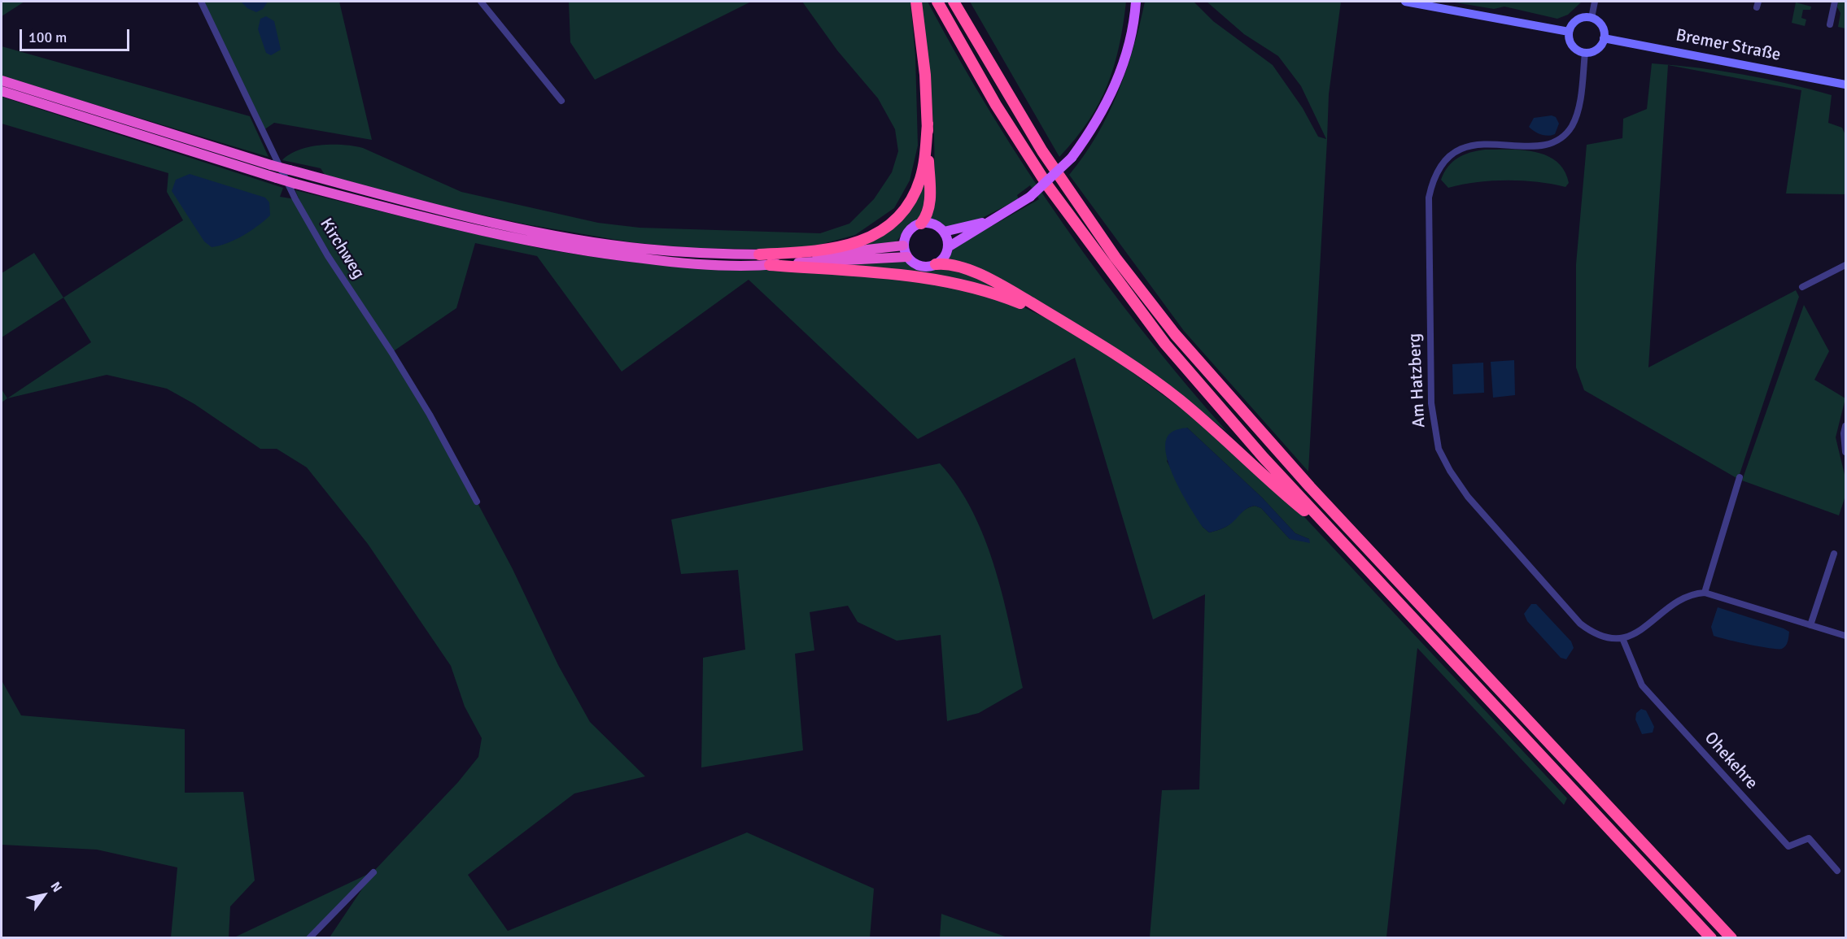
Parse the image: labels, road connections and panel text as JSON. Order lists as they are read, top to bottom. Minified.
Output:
{"streets":{"main road":["Bremer Straße"],"street":["Kirchweg","Am Hatzberg","Ohekehre"]},"crossings":[["Bremer Straße","Am Hatzberg"],["Am Hatzberg","Ohekehre"]],"scale_bar":"100 m","north":"top right"}
